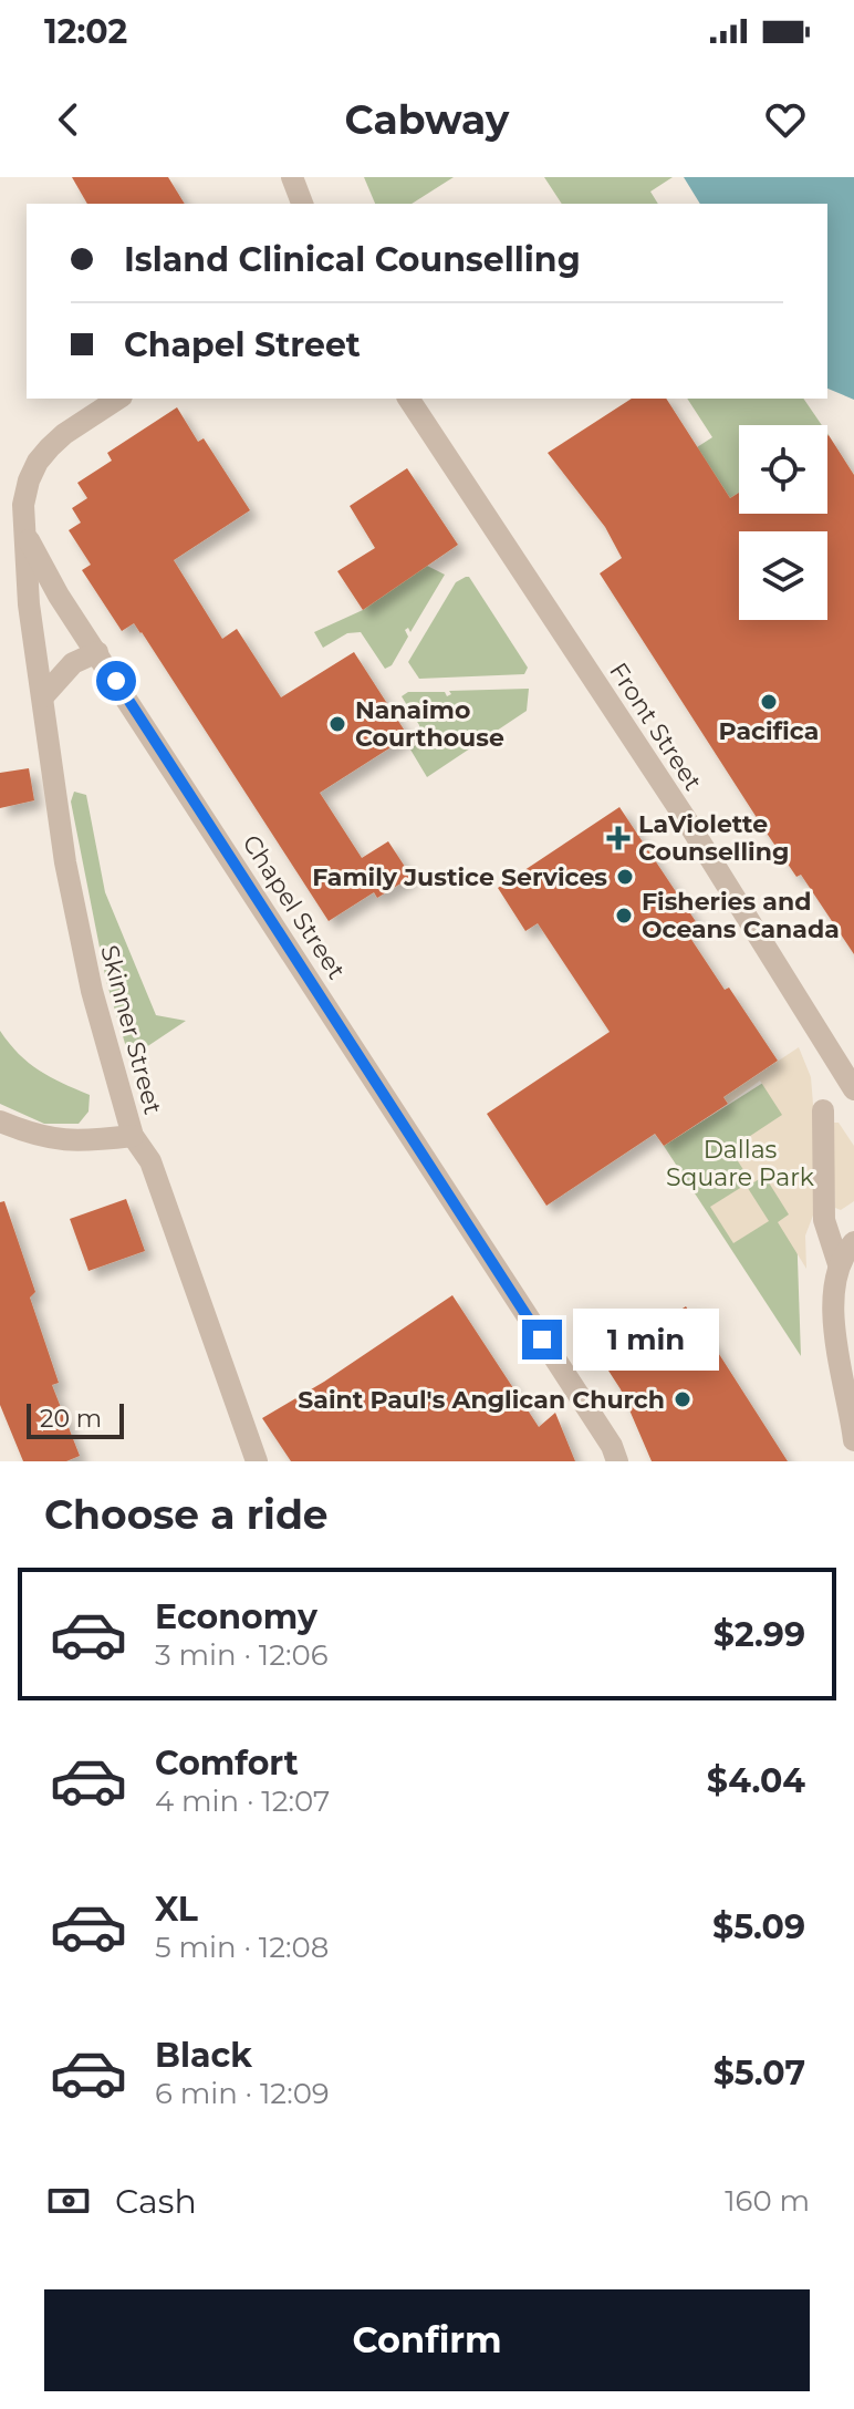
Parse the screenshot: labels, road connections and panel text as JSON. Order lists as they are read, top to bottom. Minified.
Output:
{"streets":{"street":["Front Street","Chapel Street","Skinner Street"]},"crossings":[["Chapel Street","Skinner Street"]],"parks":["Dallas Square Park"],"places":{"other":["Pacifica","Nanaimo Courthouse","Family Justice Services","Fisheries and Oceans Canada","Saint Paul's Anglican Church"],"health":["LaViolette Counselling"]},"scale_bar":"20 m","page":{"status":"12:02","header":"Cabway","banner":["Island Clinical Counselling","Chapel Street"],"bubble":"1 min","scale":"20 m","heading":"Choose a ride","list":[{"name":"Economy","note":"3 min · 12:06","value":"$2.99"},{"name":"Comfort","note":"4 min · 12:07","value":"$4.04"},{"name":"XL","note":"5 min · 12:08","value":"$5.09"},{"name":"Black","note":"6 min · 12:09","value":"$5.07"}],"pay":["Cash","160 m"],"buttons":"Confirm"}}
